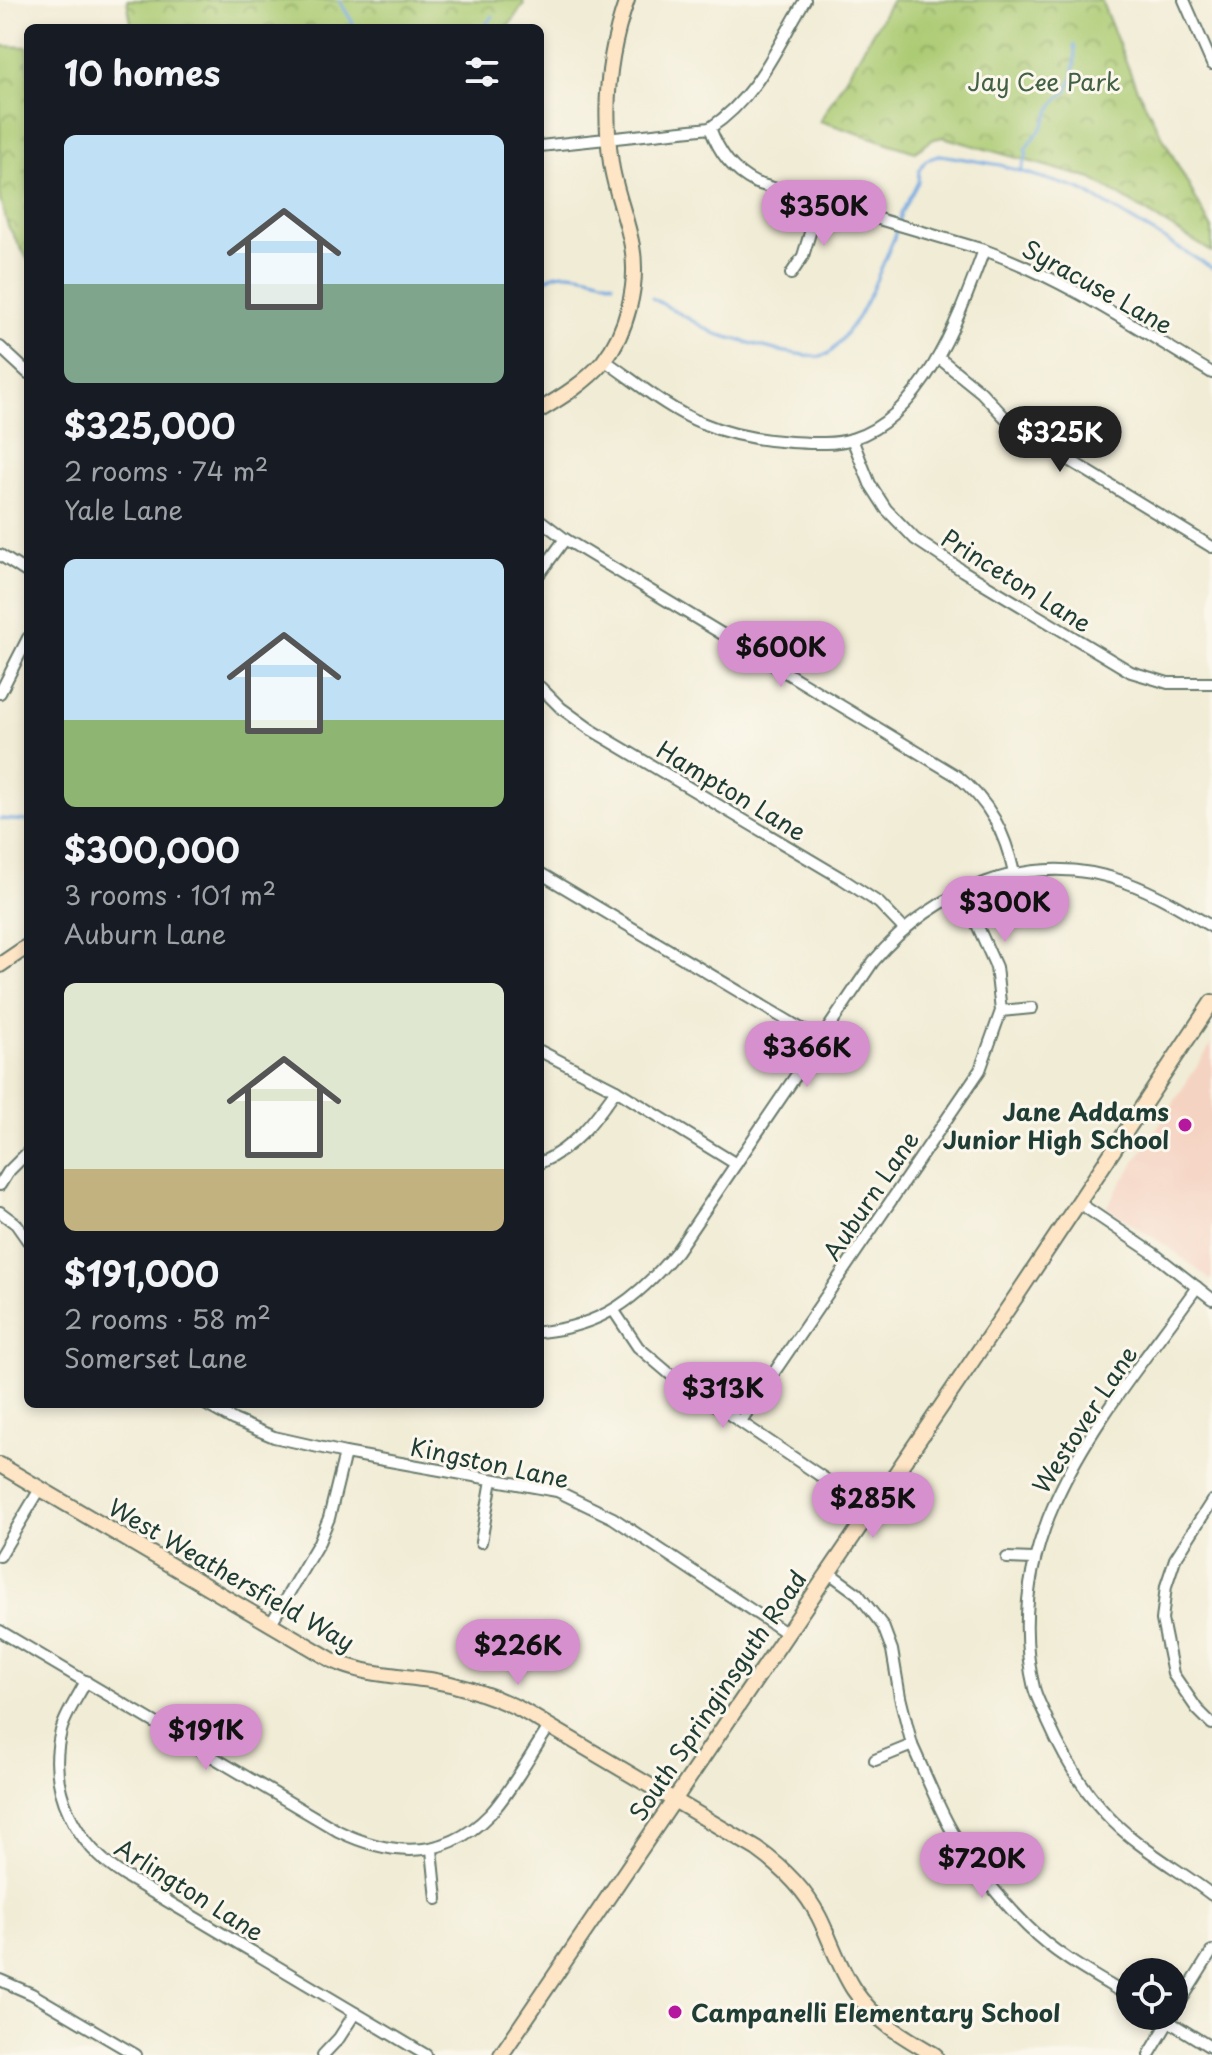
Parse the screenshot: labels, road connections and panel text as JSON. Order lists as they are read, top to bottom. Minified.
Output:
{"streets":{"street":["Syracuse Lane","Princeton Lane","Hampton Lane","Auburn Lane","Westover Lane","Kingston Lane","West Weathersfield Way","South Springinsguth Road","Arlington Lane"]},"crossings":[["Kingston Lane","South Springinsguth Road"],["West Weathersfield Way","South Springinsguth Road"]],"parks":["Jay Cee Park"],"places":["Jane Addams Junior High School","Campanelli Elementary School"],"page":{"heading":"10 homes","list":[{"name":"$325,000","note":"2 rooms · 74 m² · Yale Lane"},{"name":"$300,000","note":"3 rooms · 101 m² · Auburn Lane"},{"name":"$191,000","note":"2 rooms · 58 m² · Somerset Lane"}],"price":["$350K","$325K","$600K","$300K","$366K","$313K","$285K","$226K","$191K","$720K"]}}
